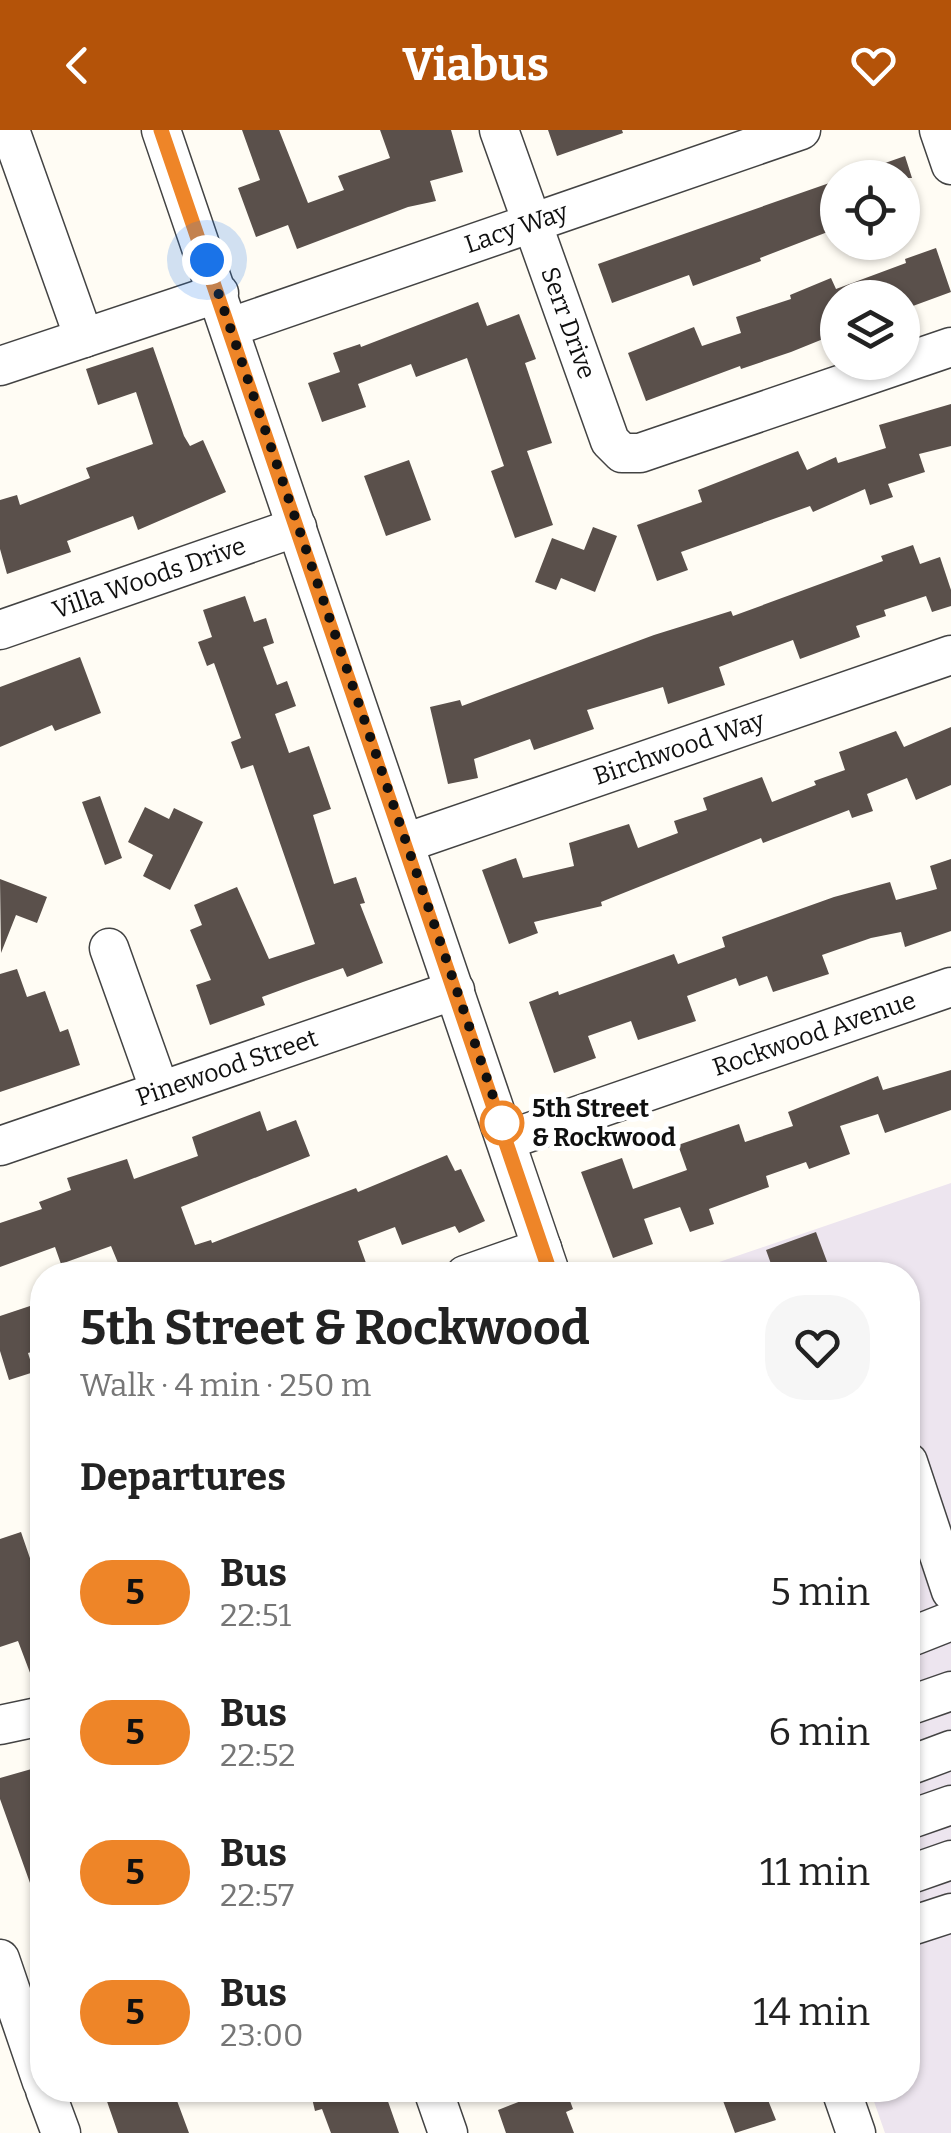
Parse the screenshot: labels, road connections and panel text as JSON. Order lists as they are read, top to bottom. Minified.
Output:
{"streets":{"street":["Lacy Way","Serr Drive","Villa Woods Drive","Birchwood Way","Rockwood Avenue","Pinewood Street"]},"crossings":[["Lacy Way","Serr Drive"]],"places":["5th Street & Rockwood"],"lines":["bus line 5"],"page":{"header":"Viabus","heading":[["5th Street & Rockwood","Walk · 4 min · 250 m"],"Departures"],"list":[{"mark":"5","name":"Bus","note":"22:51","value":"5 min"},{"mark":"5","name":"Bus","note":"22:52","value":"6 min"},{"mark":"5","name":"Bus","note":"22:57","value":"11 min"},{"mark":"5","name":"Bus","note":"23:00","value":"14 min"}]}}
